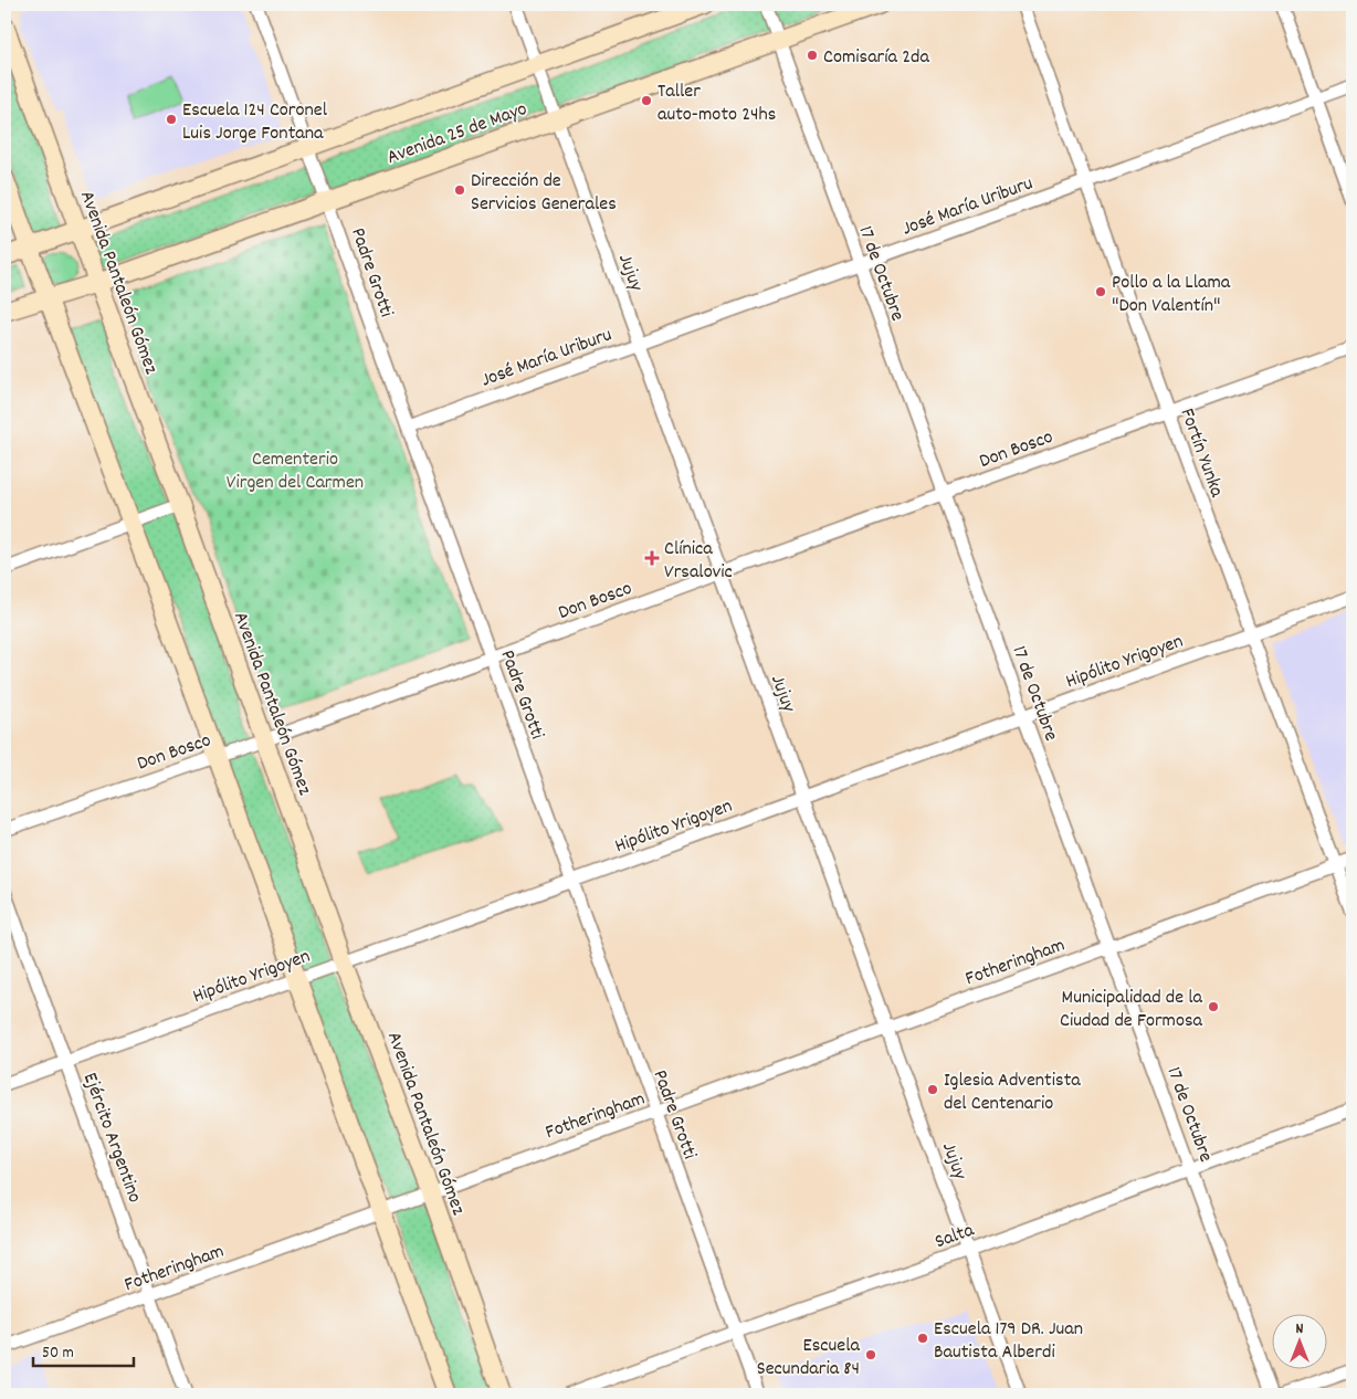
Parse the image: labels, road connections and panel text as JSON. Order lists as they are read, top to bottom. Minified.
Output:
{"streets":{"main road":["Avenida 25 de Mayo","Avenida Pantaleón Gómez"],"street":["José María Uriburu","Padre Grotti","Jujuy","17 de Octubre","Don Bosco","Fortín Yunka","Hipólito Yrigoyen","Fotheringham","Ejército Argentino","Salta"]},"crossings":[["Avenida 25 de Mayo","Padre Grotti"],["Avenida 25 de Mayo","Jujuy"],["Avenida 25 de Mayo","17 de Octubre"],["Avenida 25 de Mayo","Avenida Pantaleón Gómez"],["José María Uriburu","Padre Grotti"],["José María Uriburu","Jujuy"],["José María Uriburu","17 de Octubre"],["José María Uriburu","Fortín Yunka"],["Padre Grotti","Don Bosco"],["Padre Grotti","Hipólito Yrigoyen"],["Padre Grotti","Fotheringham"],["Padre Grotti","Salta"],["Jujuy","Don Bosco"],["Jujuy","Hipólito Yrigoyen"],["Jujuy","Fotheringham"],["Jujuy","Salta"],["17 de Octubre","Don Bosco"],["17 de Octubre","Hipólito Yrigoyen"],["17 de Octubre","Fotheringham"],["17 de Octubre","Salta"],["Avenida Pantaleón Gómez","Don Bosco"],["Avenida Pantaleón Gómez","Hipólito Yrigoyen"],["Avenida Pantaleón Gómez","Fotheringham"],["Don Bosco","Fortín Yunka"],["Fortín Yunka","Hipólito Yrigoyen"],["Fortín Yunka","Fotheringham"],["Hipólito Yrigoyen","Ejército Argentino"],["Fotheringham","Ejército Argentino"]],"parks":["Cementerio Virgen del Carmen"],"places":{"other":["Comisaría 2da","Taller auto-moto 24hs","Escuela 124 Coronel Luis Jorge Fontana","Dirección de Servicios Generales","Pollo a la Llama \"Don Valentín\"","Municipalidad de la Ciudad de Formosa","Iglesia Adventista del Centenario","Escuela 179 DR. Juan Bautista Alberdi","Escuela Secundaria 84"],"health":["Clínica Vrsalovic"]},"scale_bar":"50 m","north":"top"}
